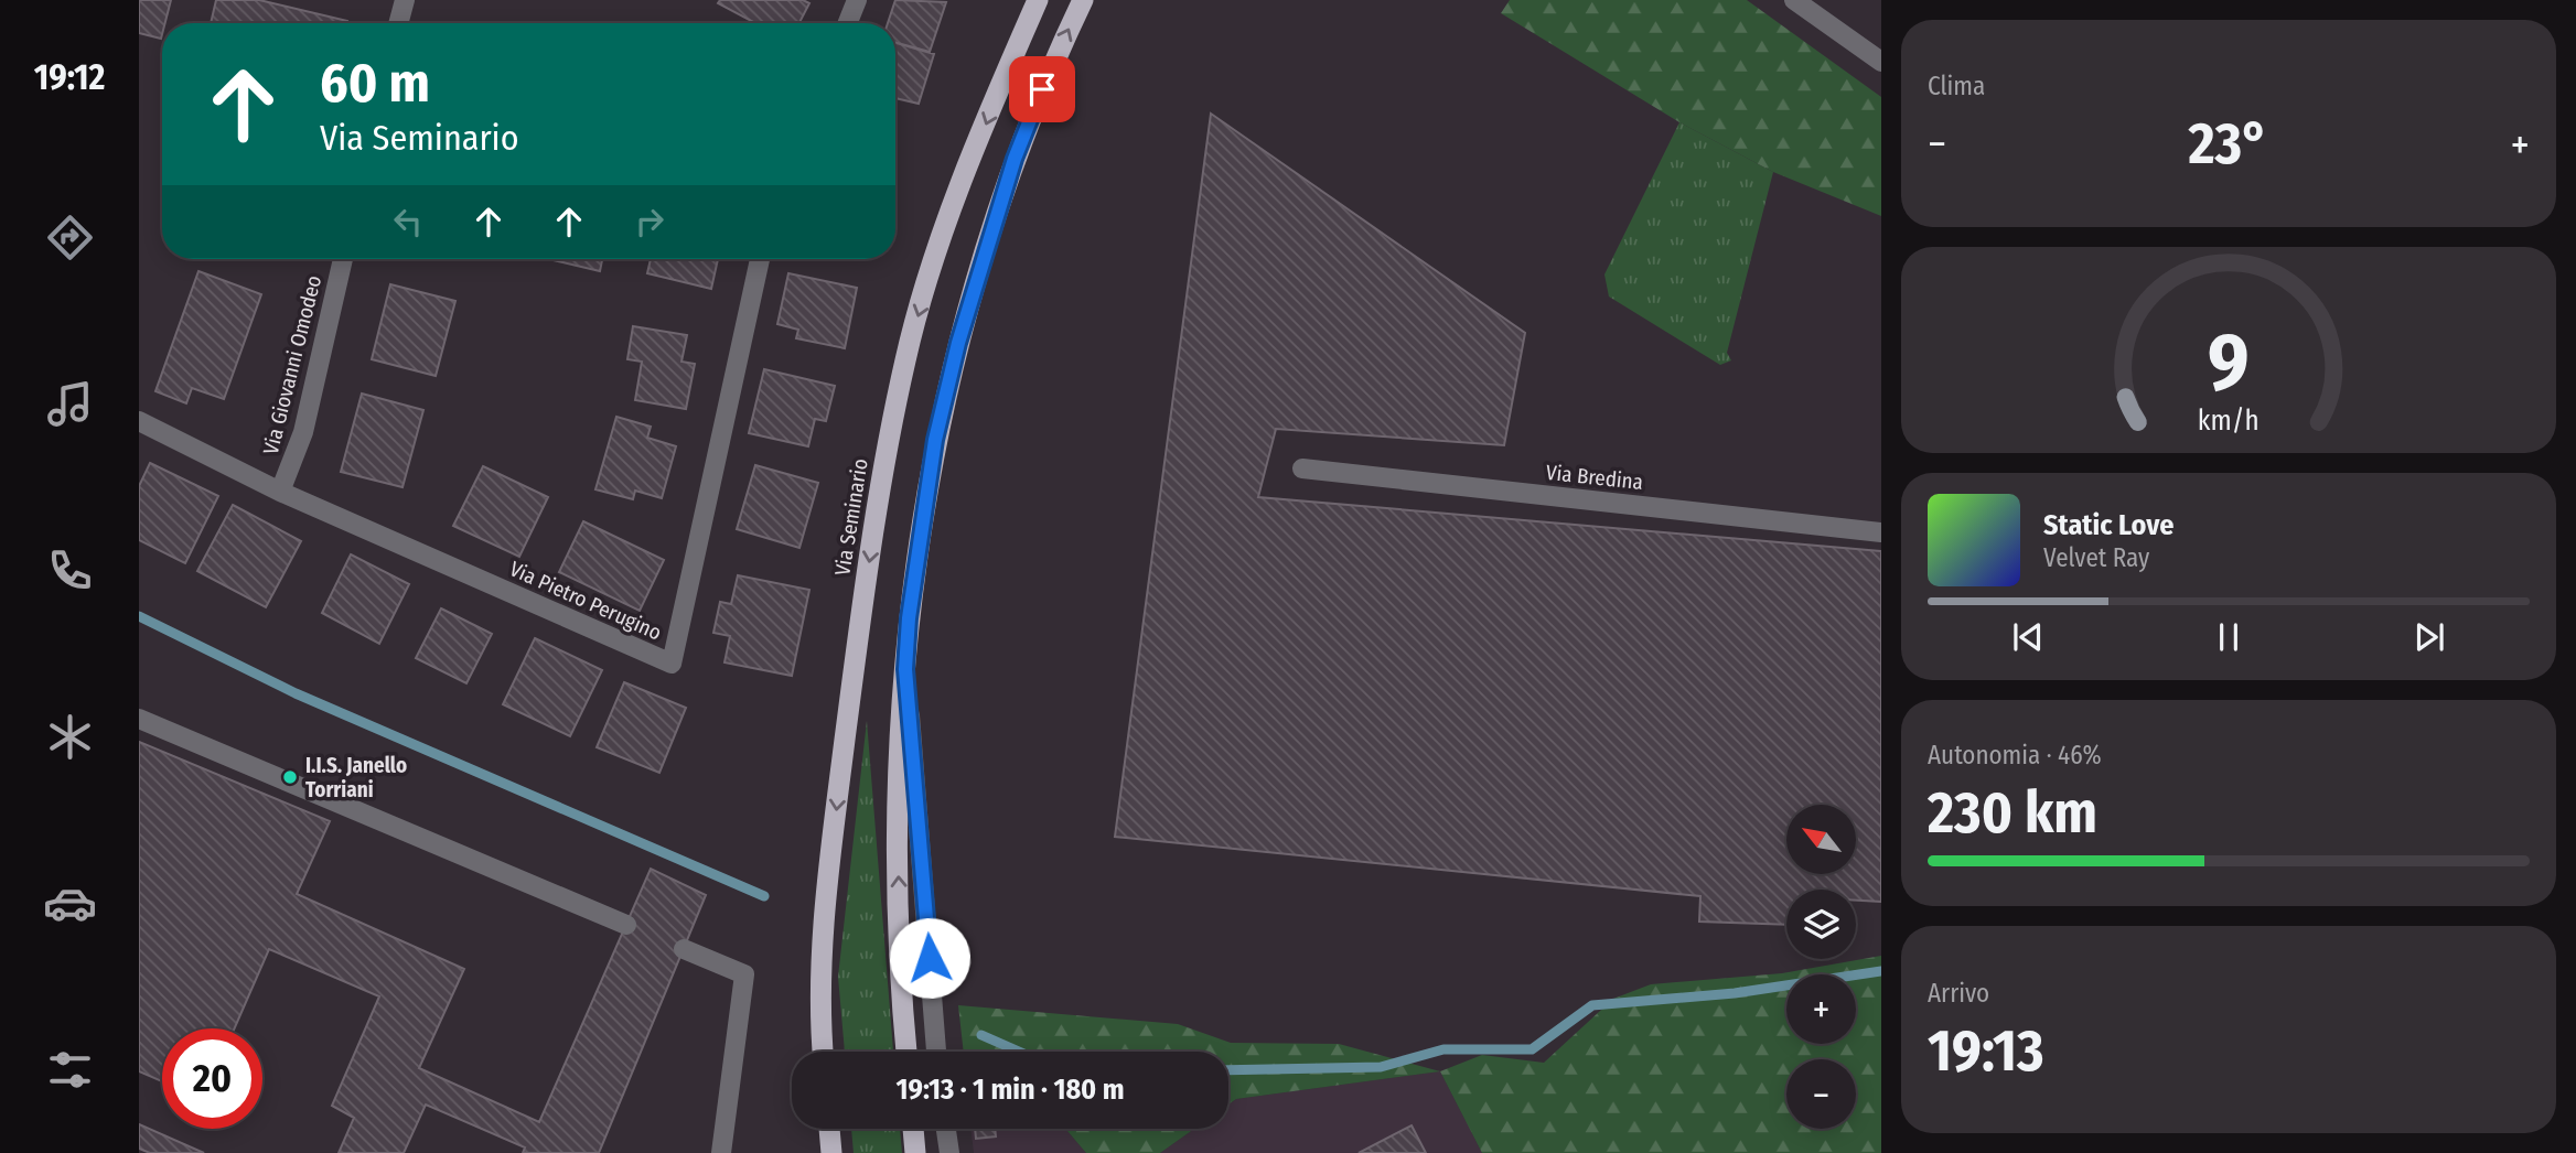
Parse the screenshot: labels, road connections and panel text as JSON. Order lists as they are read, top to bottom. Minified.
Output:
{"streets":{"highway":["Via Seminario"],"street":["Via Giovanni Omodeo","Via Bredina","Via Pietro Perugino"]},"crossings":[["Via Giovanni Omodeo","Via Pietro Perugino"]],"places":["I.I.S. Janello Torriani"],"north":"top left","page":{"tabs":"19:12","tile":["Clima",["Autonomia · 46%","230 km"],["Arrivo","19:13"]],"turn":["60 m","Via Seminario"],"heat":["−","23°","+"],"song":["Static Love","Velvet Ray"],"map_buttons":["+","−"],"limit":"20","trip":"19:13 · 1 min · 180 m","gauge":["9","km/h"]}}
